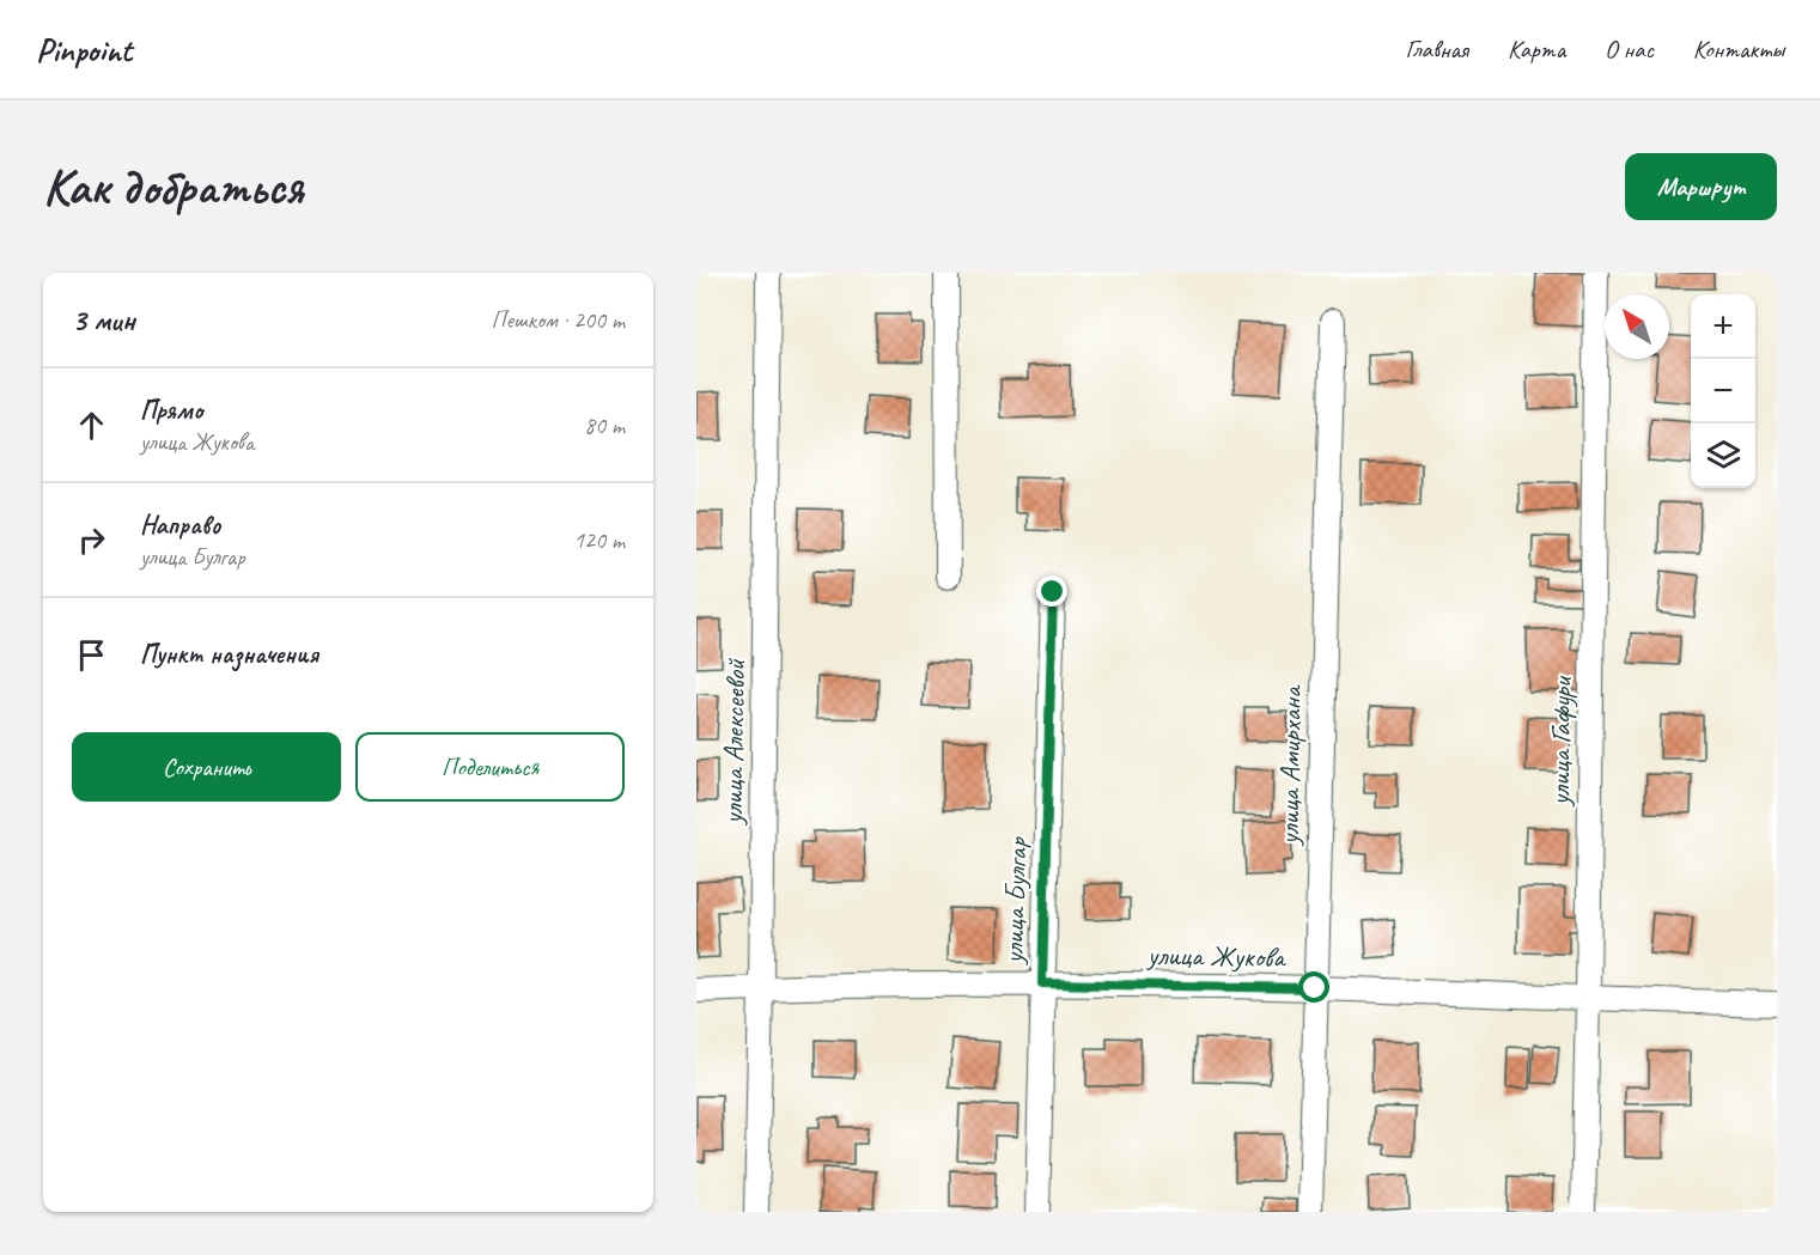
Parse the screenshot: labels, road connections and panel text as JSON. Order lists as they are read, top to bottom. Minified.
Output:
{"streets":{"street":["улица Алексеевой","улица Гафури","улица Амирхана","улица Булгар","улица Жукова"]},"crossings":[["улица Алексеевой","улица Жукова"],["улица Гафури","улица Жукова"],["улица Амирхана","улица Жукова"],["улица Булгар","улица Жукова"]],"north":"top left","page":{"header":"Pinpoint","nav":["Главная","Карта","О нас","Контакты"],"buttons":["Маршрут",["Сохранить","Поделиться"]],"title":"Как добраться","heading":["3 мин","Пешком · 200 m"],"map_buttons":["+","−"],"list":[["Прямо","улица Жукова","80 m"],["Направо","улица Булгар","120 m"],"Пункт назначения"]}}
